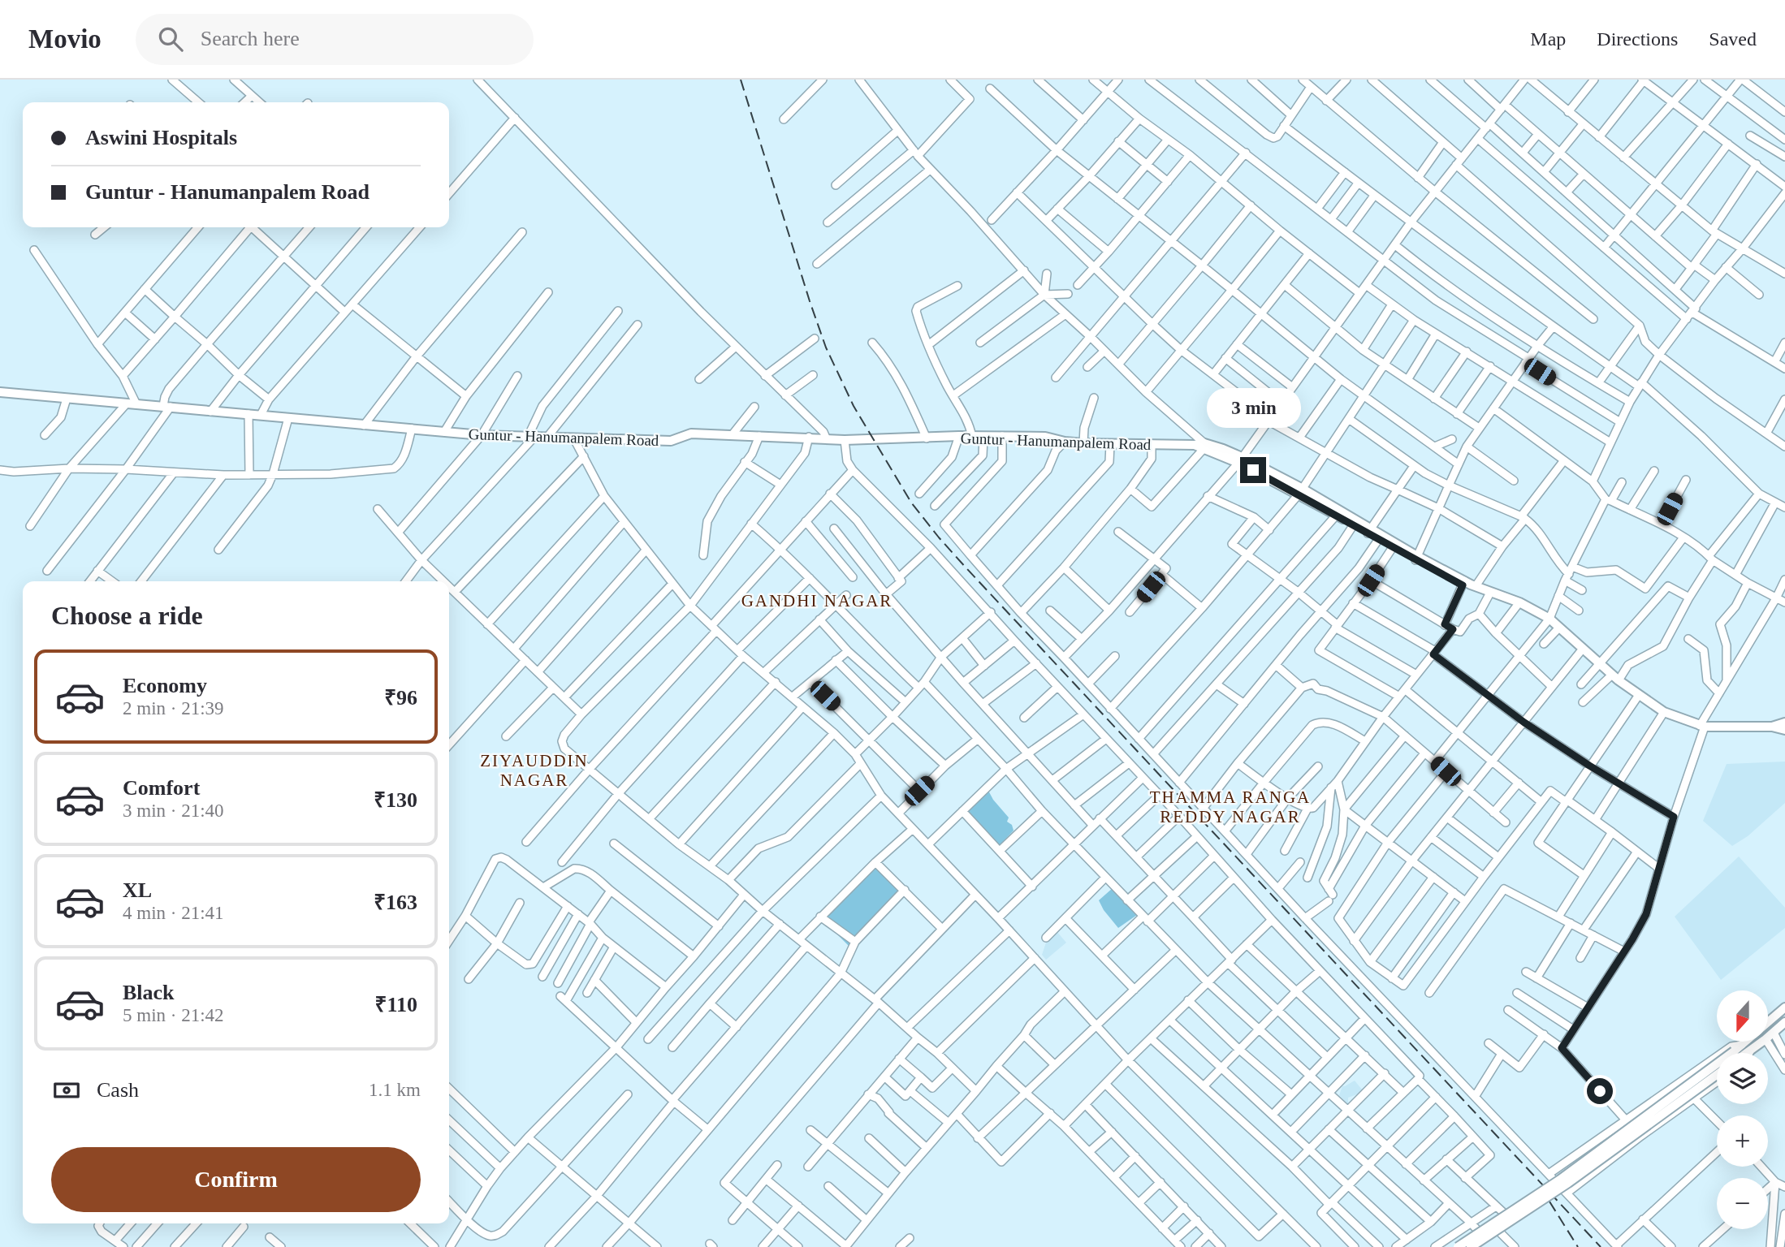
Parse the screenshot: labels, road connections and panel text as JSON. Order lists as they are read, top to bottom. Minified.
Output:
{"streets":{"main road":["Guntur - Hanumanpalem Road"]},"districts":["GANDHI NAGAR","ZIYAUDDIN NAGAR","THAMMA RANGA REDDY NAGAR"],"north":"bottom","page":{"header":"Movio","search":"Search here","nav":["Map","Directions","Saved"],"banner":["Aswini Hospitals","Guntur - Hanumanpalem Road"],"bubble":"3 min","heading":"Choose a ride","list":[{"name":"Economy","note":"2 min · 21:39","value":"₹96"},{"name":"Comfort","note":"3 min · 21:40","value":"₹130"},{"name":"XL","note":"4 min · 21:41","value":"₹163"},{"name":"Black","note":"5 min · 21:42","value":"₹110"}],"map_buttons":["+","−"],"pay":["Cash","1.1 km"],"buttons":"Confirm"}}
